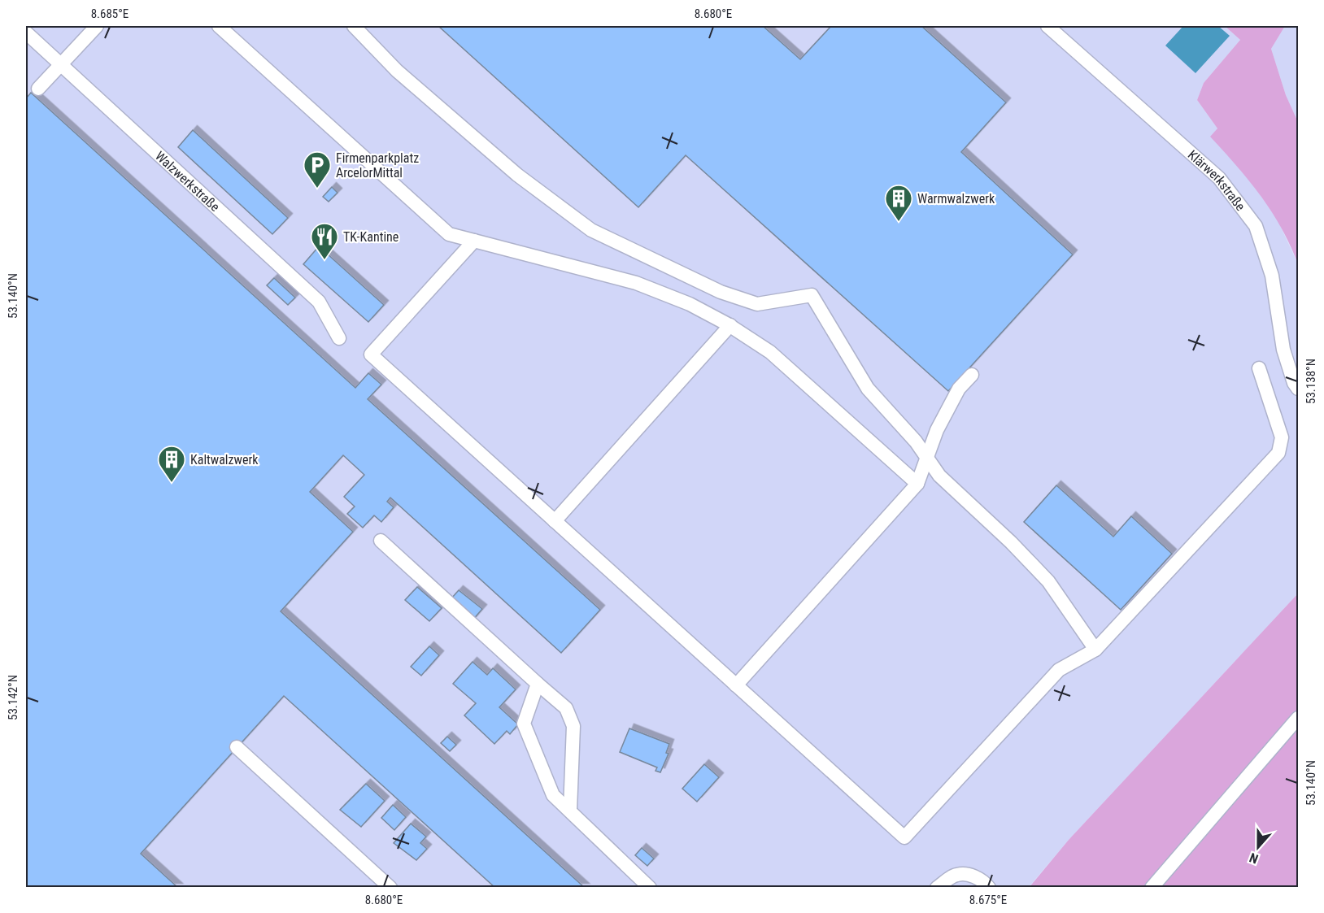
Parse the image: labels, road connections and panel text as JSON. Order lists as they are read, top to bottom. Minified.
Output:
{"streets":{"street":["Walzwerkstraße","Klärwerkstraße"]},"places":{"parking":["Firmenparkplatz ArcelorMittal"],"building":["Warmwalzwerk","Kaltwalzwerk"],"restaurant":["TK-Kantine"]},"north":"bottom","coordinates":["8.685°E","8.680°E","53.140°N","53.138°N","53.142°N","8.675°E"]}
